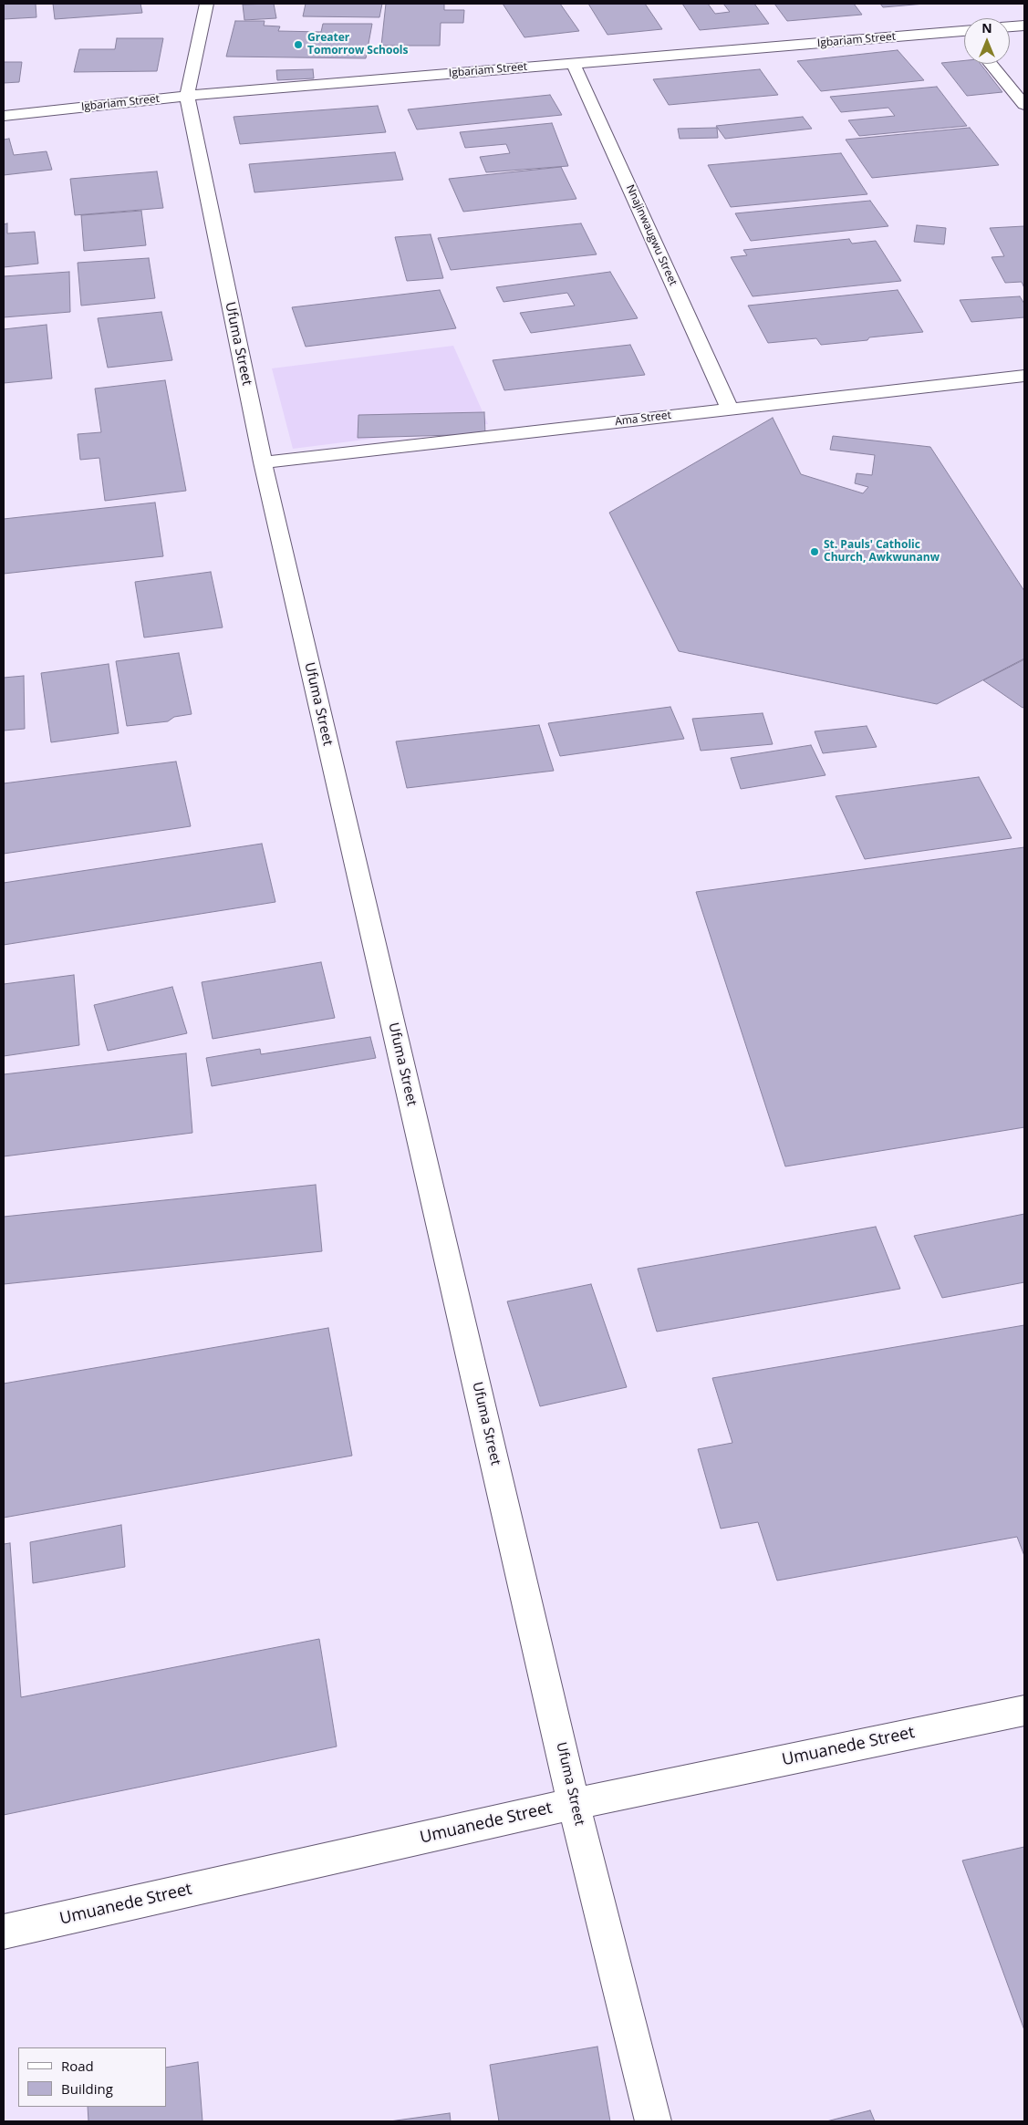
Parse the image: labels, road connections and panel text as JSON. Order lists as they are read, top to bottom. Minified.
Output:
{"streets":{"street":["Igbariam Street","Nnajinwaugwu Street","Ufuma Street","Ama Street","Umuanede Street"]},"crossings":[["Igbariam Street","Nnajinwaugwu Street"],["Igbariam Street","Ufuma Street"],["Nnajinwaugwu Street","Ama Street"],["Ufuma Street","Ama Street"],["Ufuma Street","Umuanede Street"]],"places":["Greater Tomorrow Schools","St. Pauls' Catholic Church, Awkwunanw"],"legend":["Road","Building"],"north":"top"}
